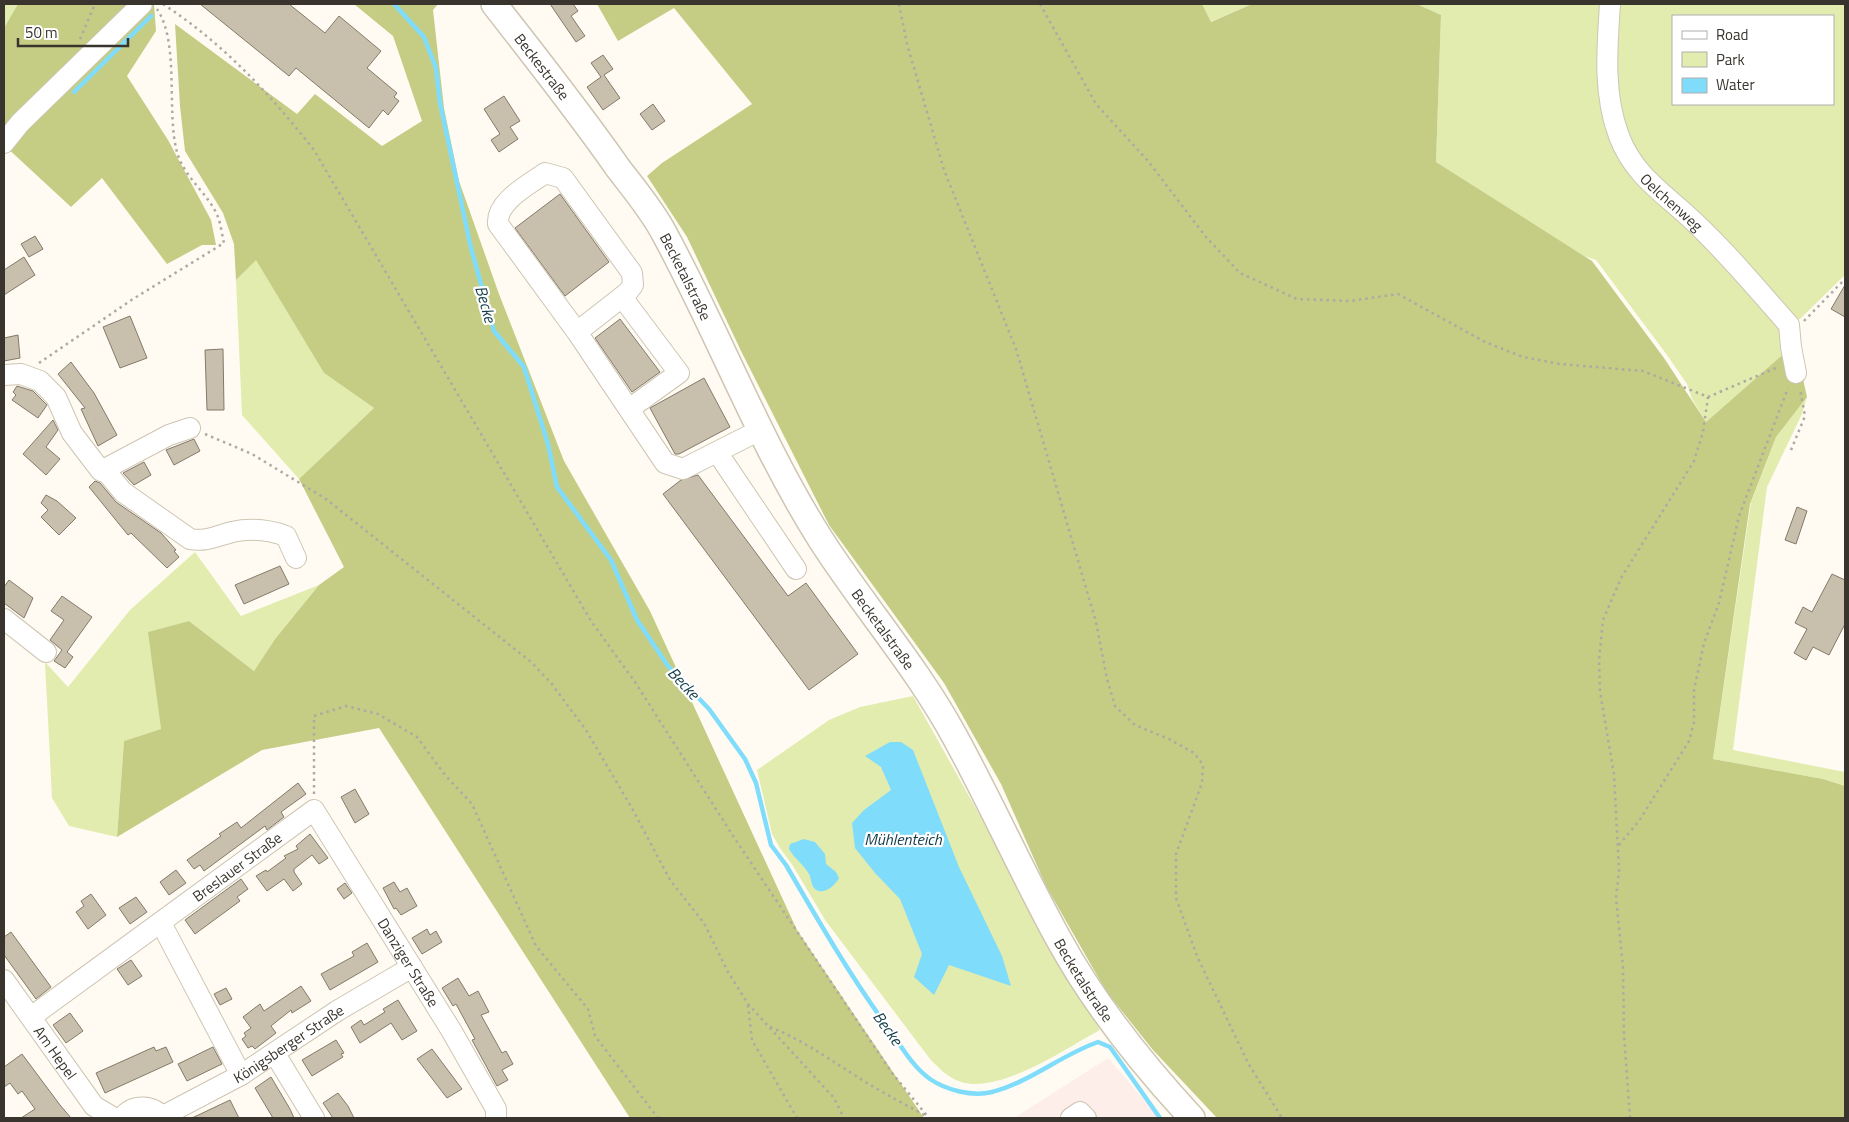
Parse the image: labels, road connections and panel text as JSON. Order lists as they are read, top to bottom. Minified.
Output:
{"streets":{"main road":["Beckestraße","Becketalstraße"],"street":["Oelchenweg","Breslauer Straße","Danziger Straße","Königsberger Straße","Am Hepel"]},"crossings":[["Beckestraße","Becketalstraße"],["Breslauer Straße","Danziger Straße"],["Breslauer Straße","Am Hepel"],["Danziger Straße","Königsberger Straße"]],"water":["Becke","Mühlenteich"],"legend":["Road","Park","Water"],"scale_bar":"50 m"}
